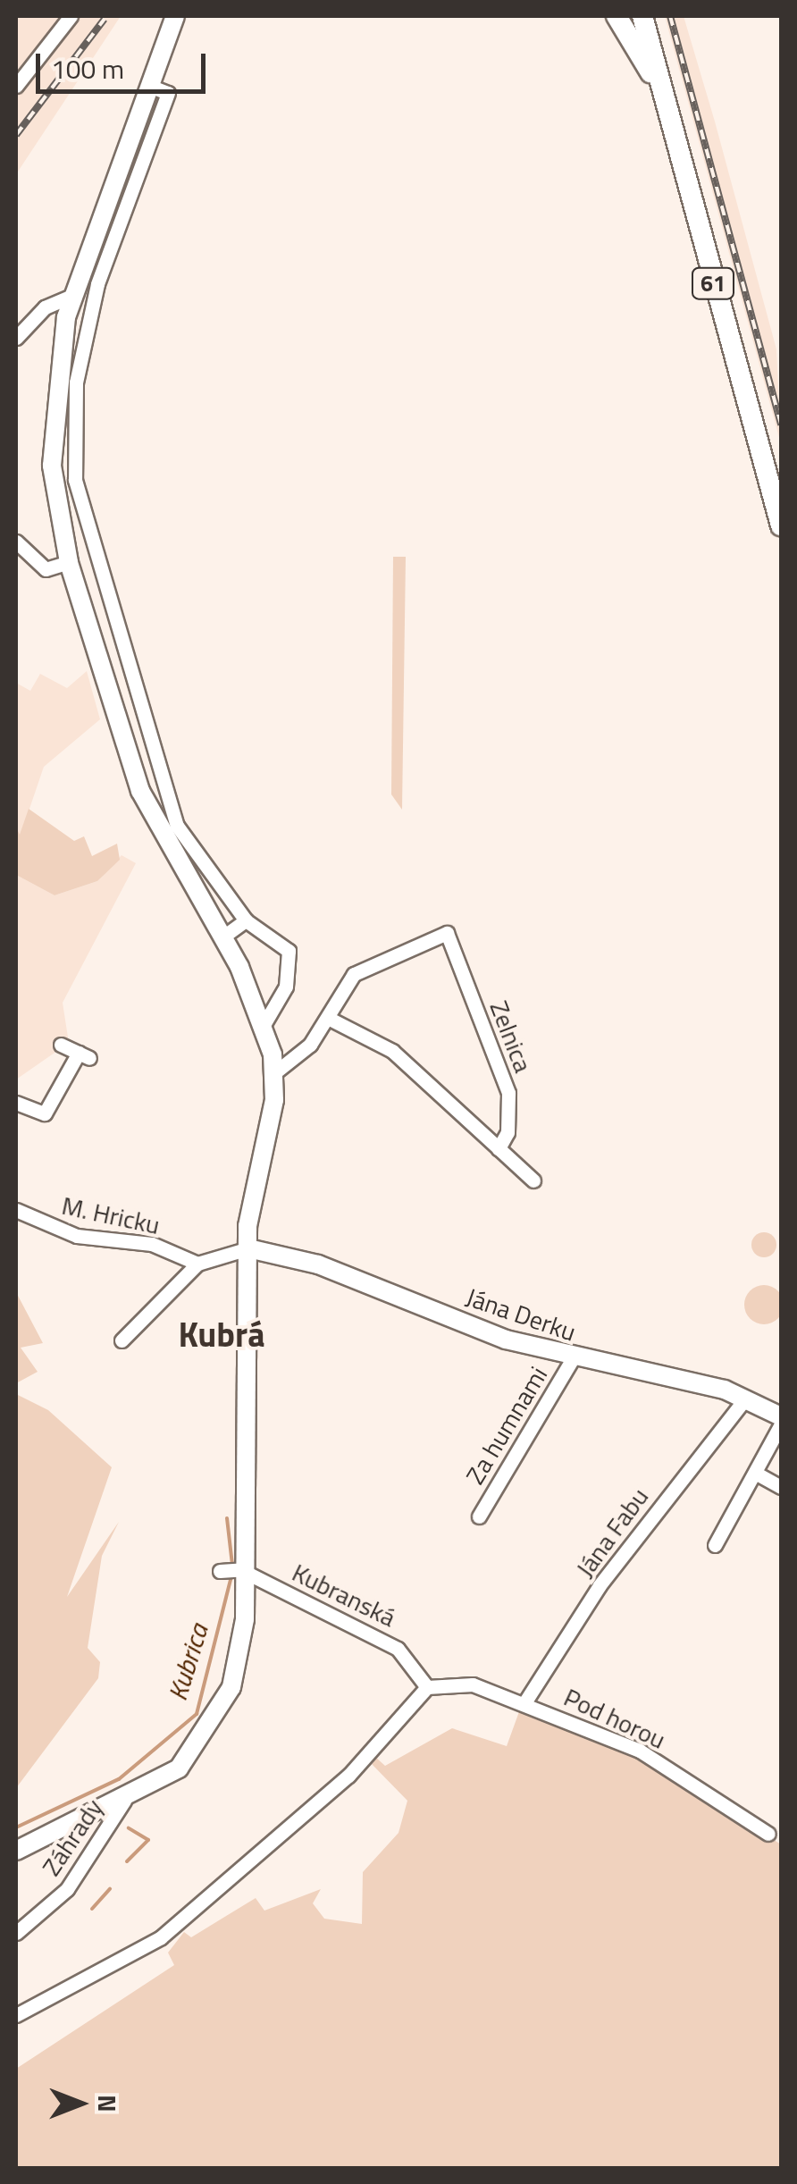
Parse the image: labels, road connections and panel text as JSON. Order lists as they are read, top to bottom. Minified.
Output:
{"streets":{"main road":["61"],"street":["Zelnica","M. Hricku","Jána Derku","Za humnami","Jána Fabu","Kubranská","Pod horou","Záhrady"]},"crossings":[["Jána Derku","Za humnami"],["Jána Derku","Jána Fabu"],["Jána Fabu","Pod horou"],["Kubranská","Pod horou"]],"districts":["Kubrá"],"water":["Kubrica"],"scale_bar":"100 m","north":"right"}
